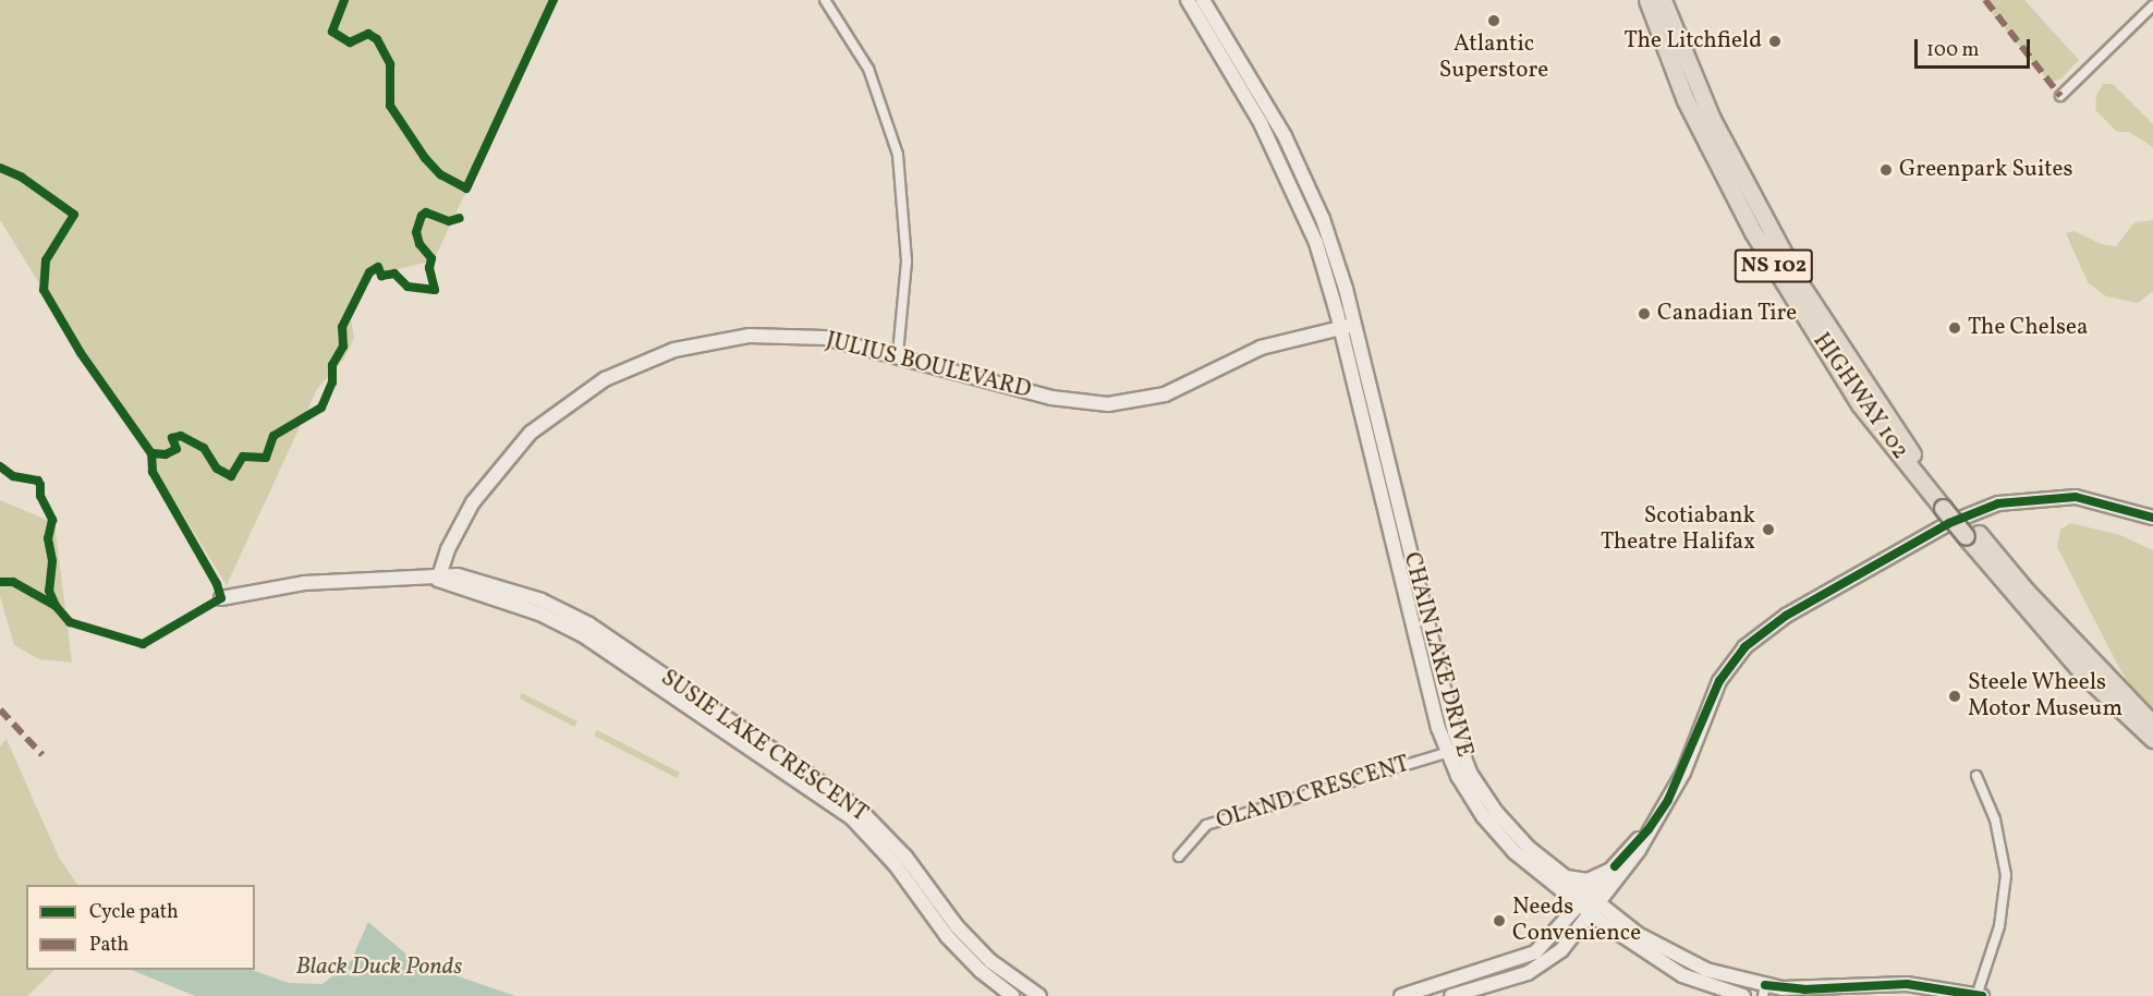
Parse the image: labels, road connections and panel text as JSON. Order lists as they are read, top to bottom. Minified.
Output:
{"streets":{"highway":["NS 102","HIGHWAY 102"],"street":["JULIUS BOULEVARD","CHAIN LAKE DRIVE","SUSIE LAKE CRESCENT","OLAND CRESCENT"]},"crossings":[["JULIUS BOULEVARD","CHAIN LAKE DRIVE"],["JULIUS BOULEVARD","SUSIE LAKE CRESCENT"],["CHAIN LAKE DRIVE","OLAND CRESCENT"]],"water":["Black Duck Ponds"],"places":["Atlantic Superstore","The Litchfield","Greenpark Suites","Canadian Tire","The Chelsea","Scotiabank Theatre Halifax","Steele Wheels Motor Museum","Needs Convenience"],"legend":["Cycle path","Path"],"scale_bar":"100 m"}
